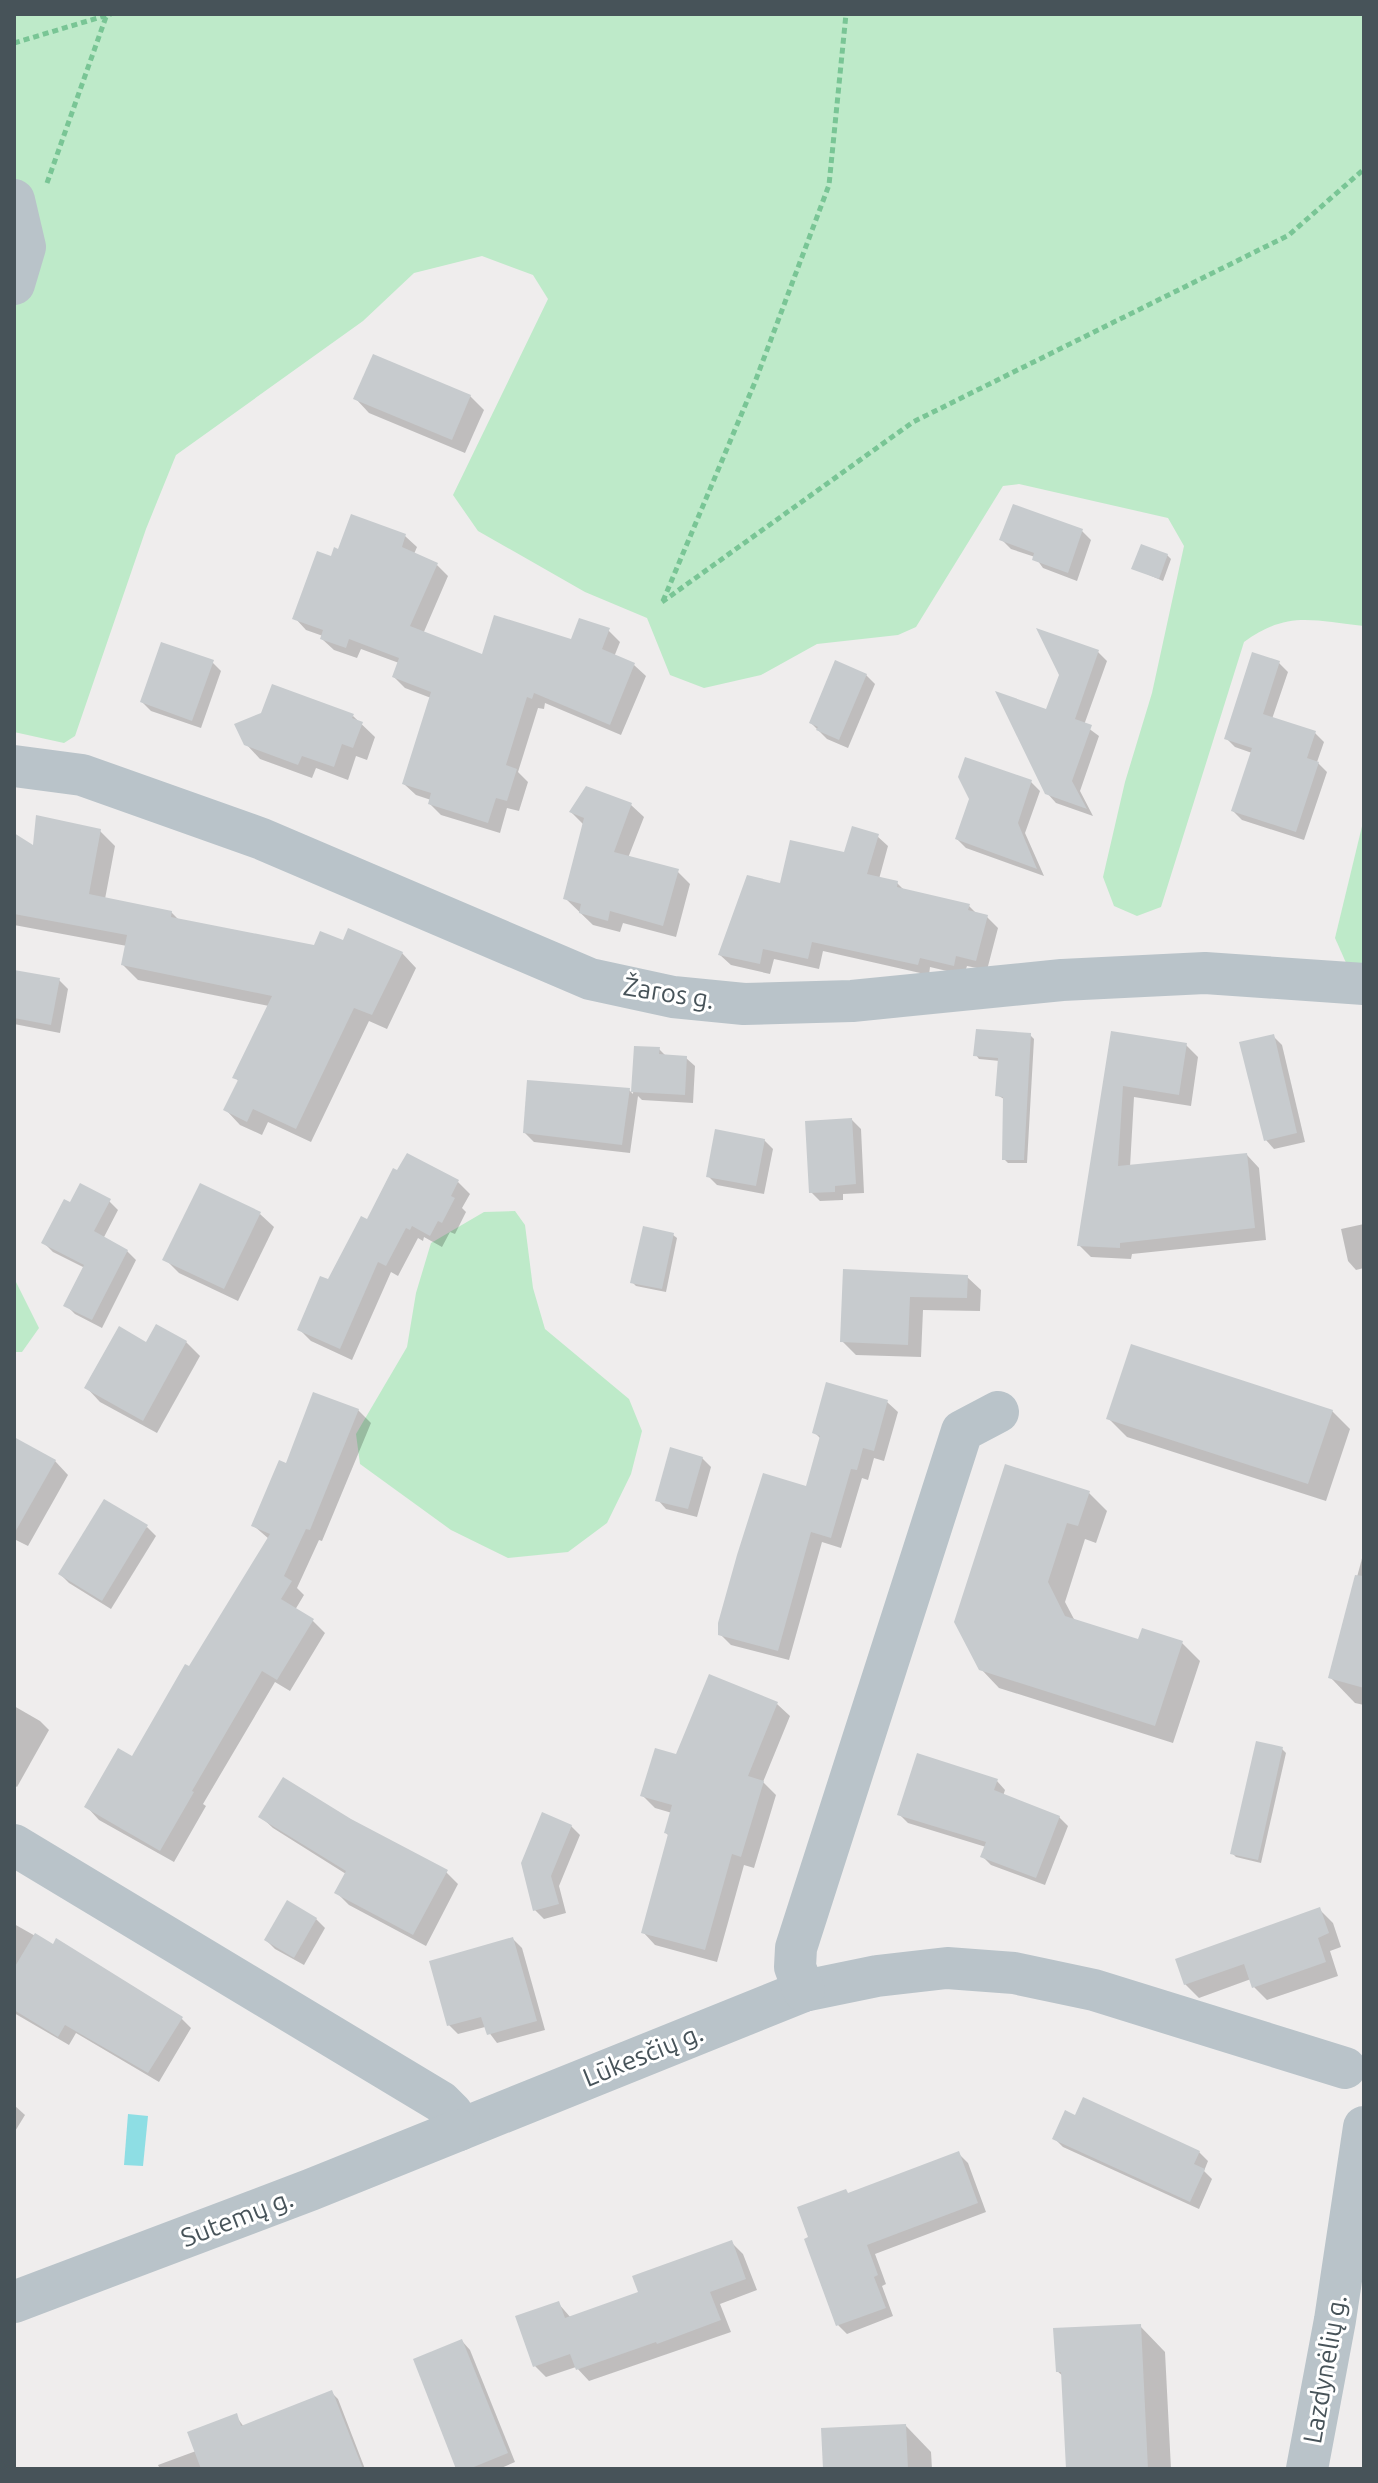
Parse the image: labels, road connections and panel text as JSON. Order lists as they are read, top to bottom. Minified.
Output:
{"streets":{"street":["Žaros g.","Lūkesčių g.","Sutemų g.","Lazdynėlių g."]},"crossings":[["Lūkesčių g.","Sutemų g."]]}
